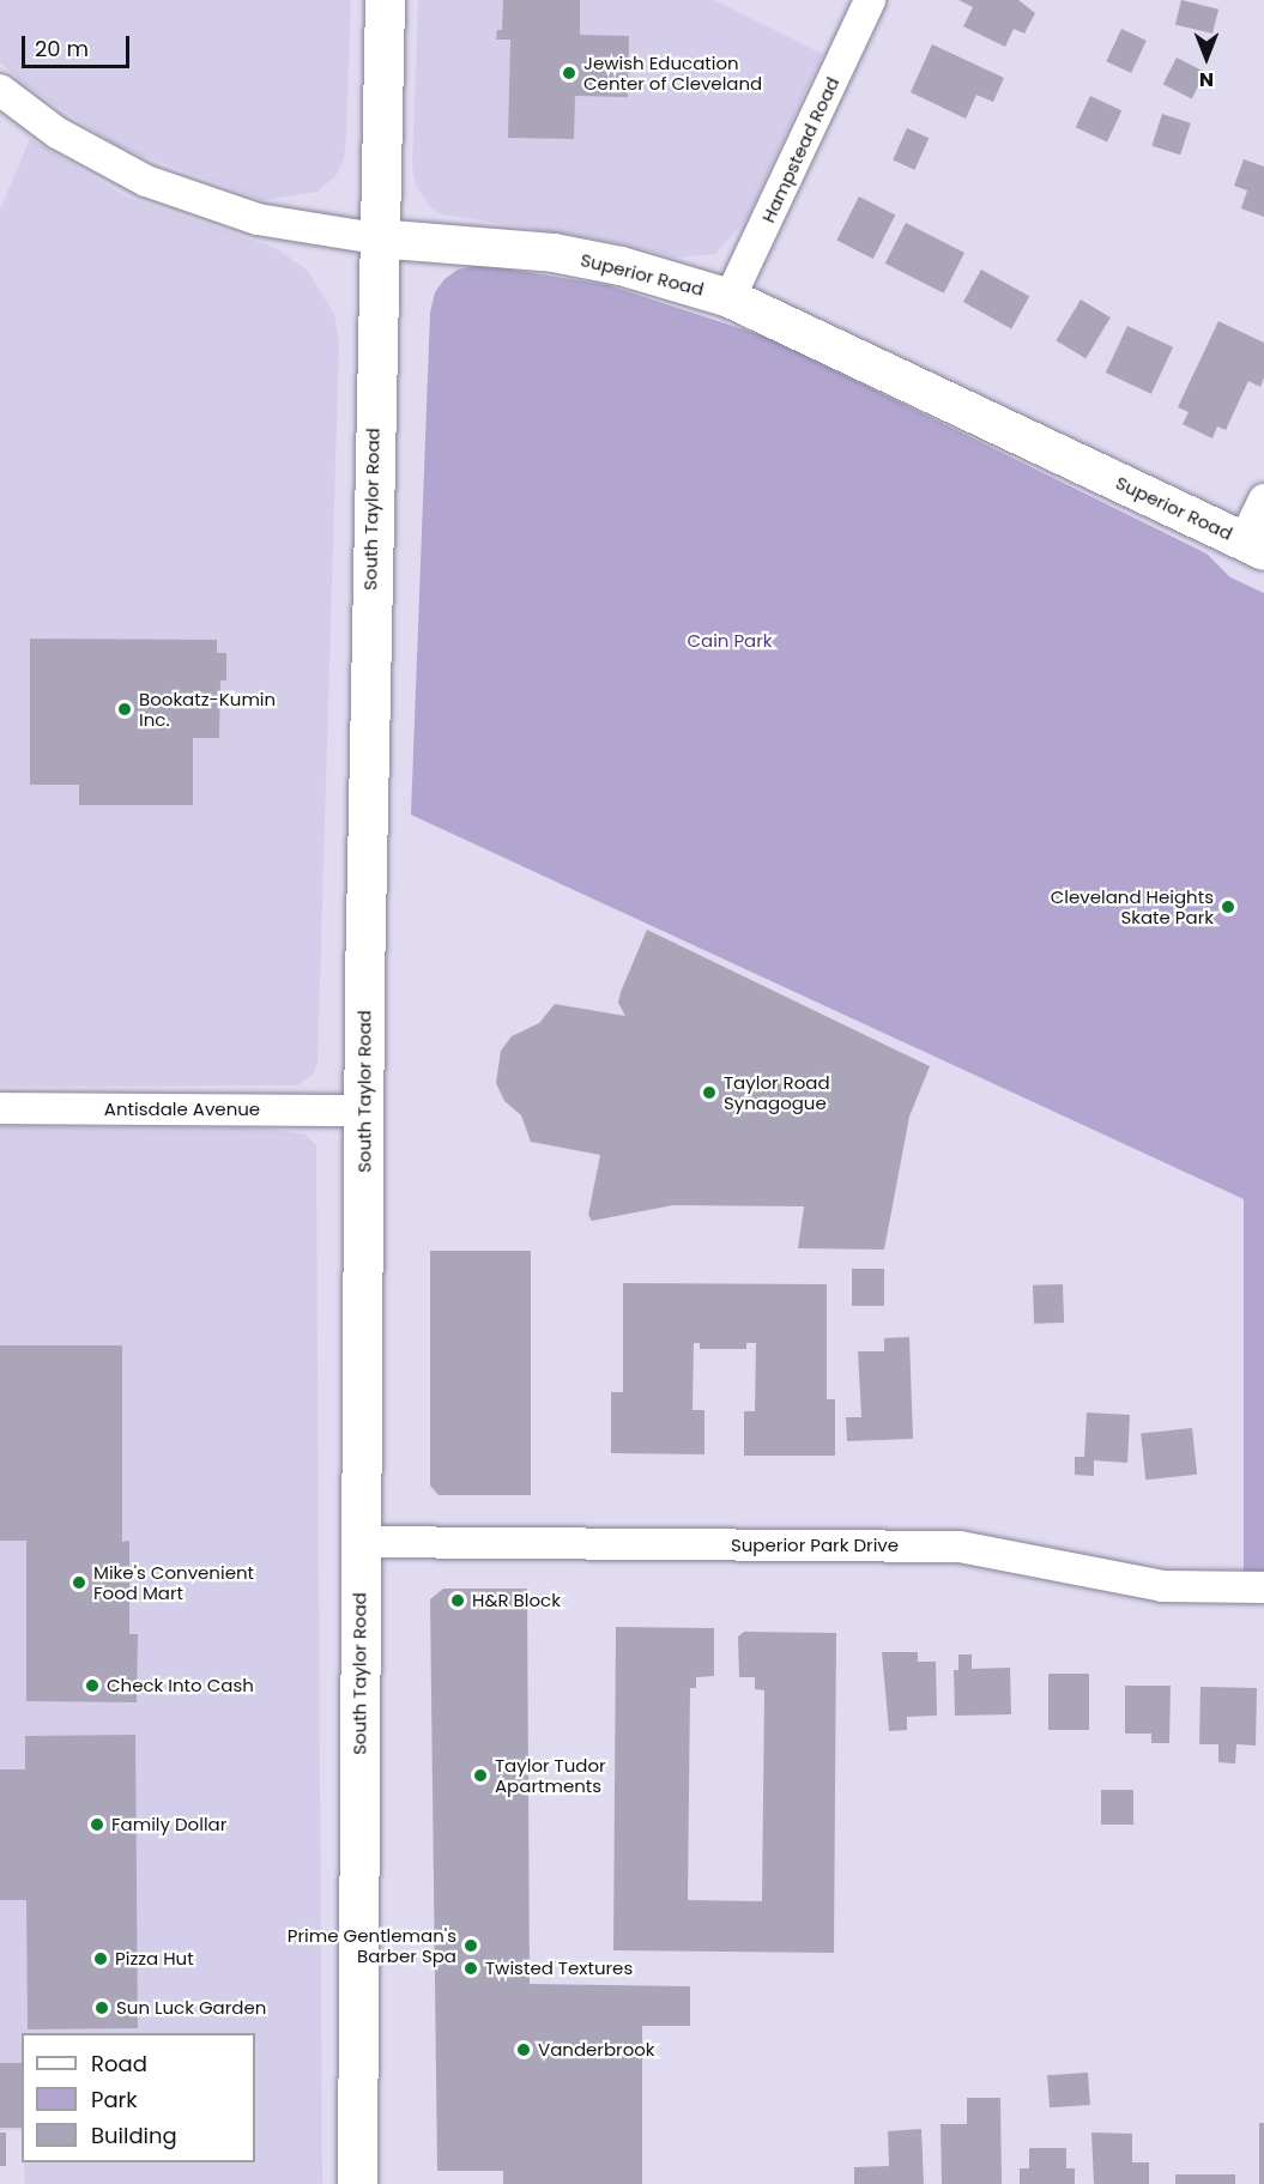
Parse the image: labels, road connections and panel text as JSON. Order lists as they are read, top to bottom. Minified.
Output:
{"streets":{"main road":["South Taylor Road"],"street":["Hampstead Road","Superior Road","Antisdale Avenue","Superior Park Drive"]},"crossings":[["Hampstead Road","Superior Road"],["Superior Road","South Taylor Road"],["South Taylor Road","Antisdale Avenue"],["South Taylor Road","Superior Park Drive"]],"parks":["Cain Park"],"places":["Jewish Education Center of Cleveland","Bookatz-Kumin Inc.","Cleveland Heights Skate Park","Taylor Road Synagogue","Mike's Convenient Food Mart","H&R Block","Check Into Cash","Taylor Tudor Apartments","Family Dollar","Prime Gentleman's Barber Spa","Pizza Hut","Twisted Textures","Sun Luck Garden","Vanderbrook"],"legend":["Road","Park","Building"],"scale_bar":"20 m","north":"bottom"}
